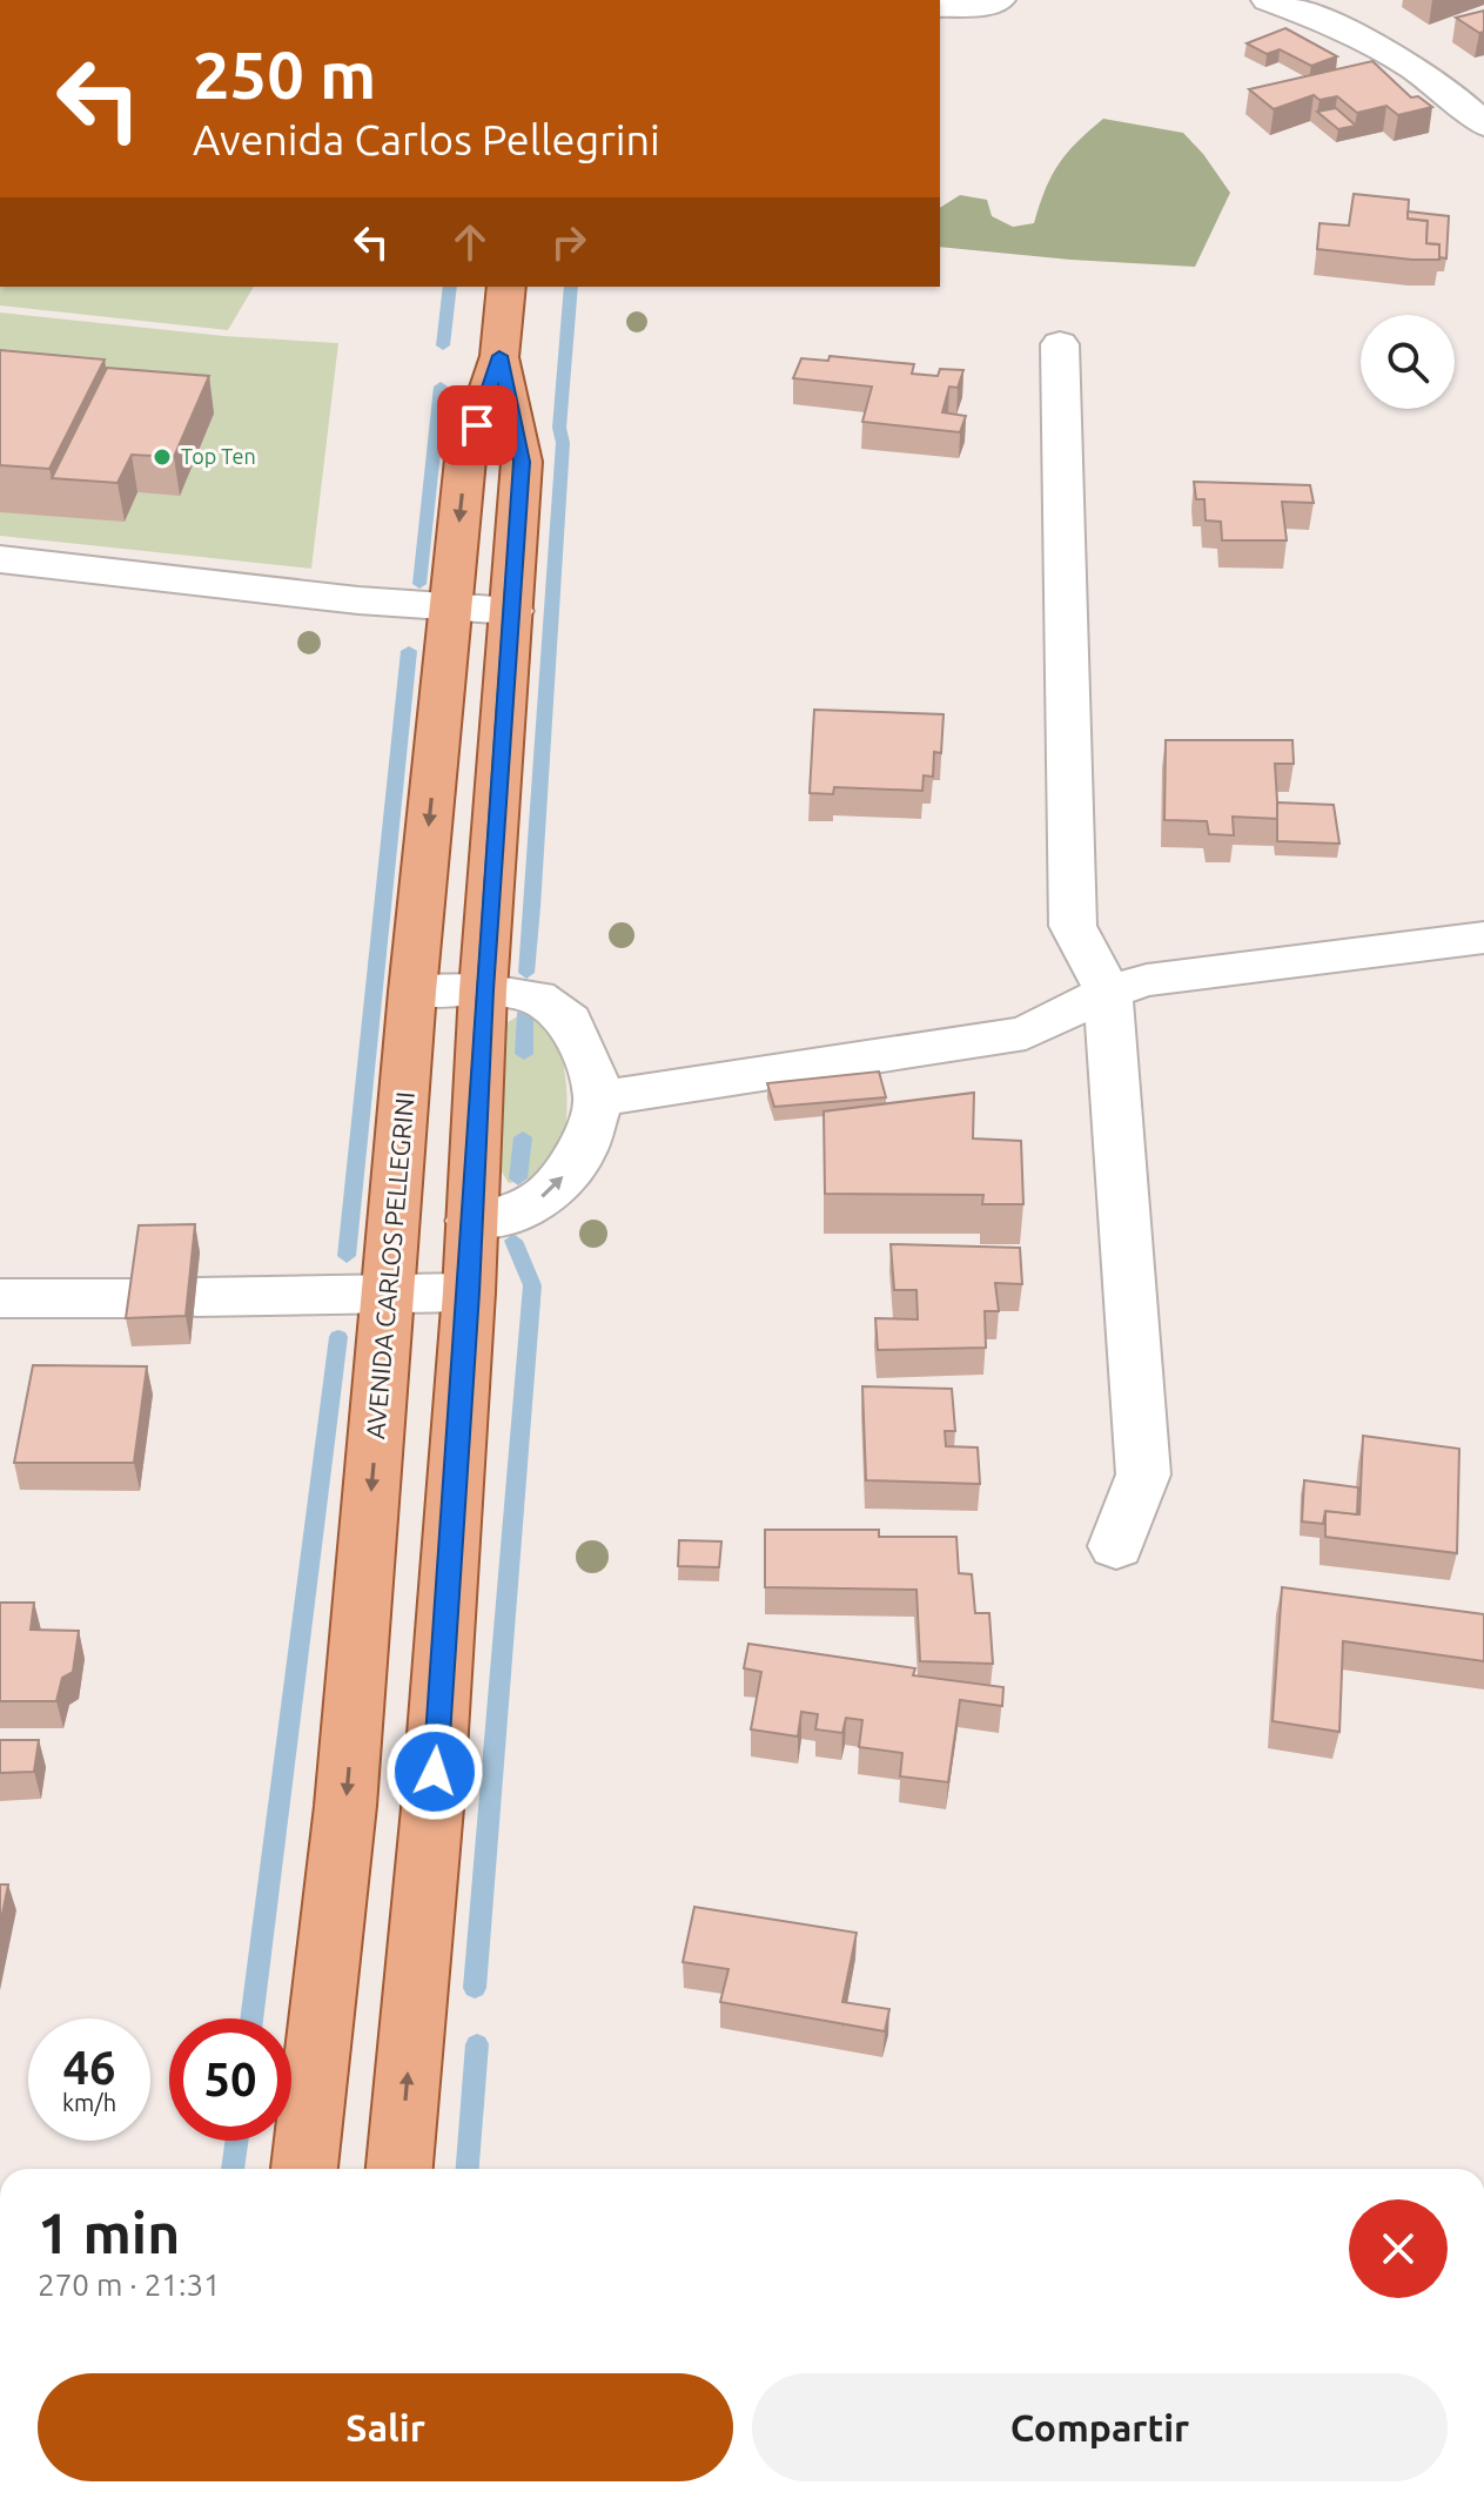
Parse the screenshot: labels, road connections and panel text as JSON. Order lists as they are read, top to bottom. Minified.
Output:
{"streets":{"main road":["AVENIDA CARLOS PELLEGRINI"]},"places":["Top Ten"],"page":{"turn":["250 m","Avenida Carlos Pellegrini"],"speed":"46 km/h","limit":"50","heading":["1 min","270 m · 21:31"],"buttons":["Salir","Compartir"]}}
